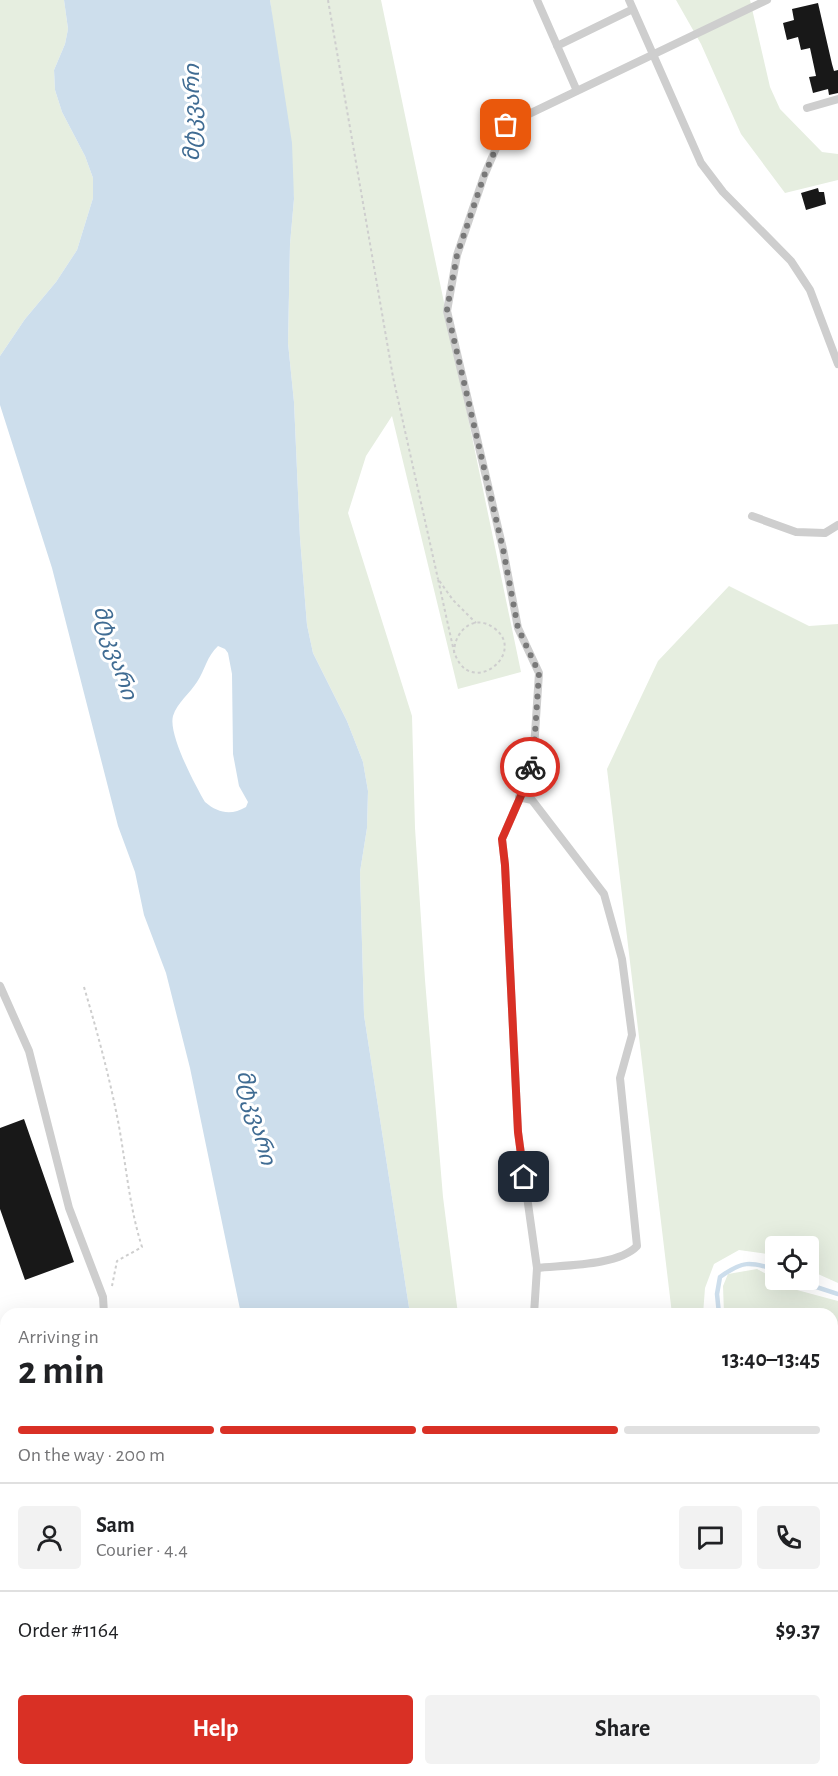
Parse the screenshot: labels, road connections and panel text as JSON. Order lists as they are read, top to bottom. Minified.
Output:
{"water":["მტკვარი"],"page":{"heading":["2 min","Arriving in","13:40–13:45"],"panel":["Sam","Courier · 4.4","Order #1164","$9.37"],"bar":"On the way · 200 m","buttons":["Help","Share"]}}
